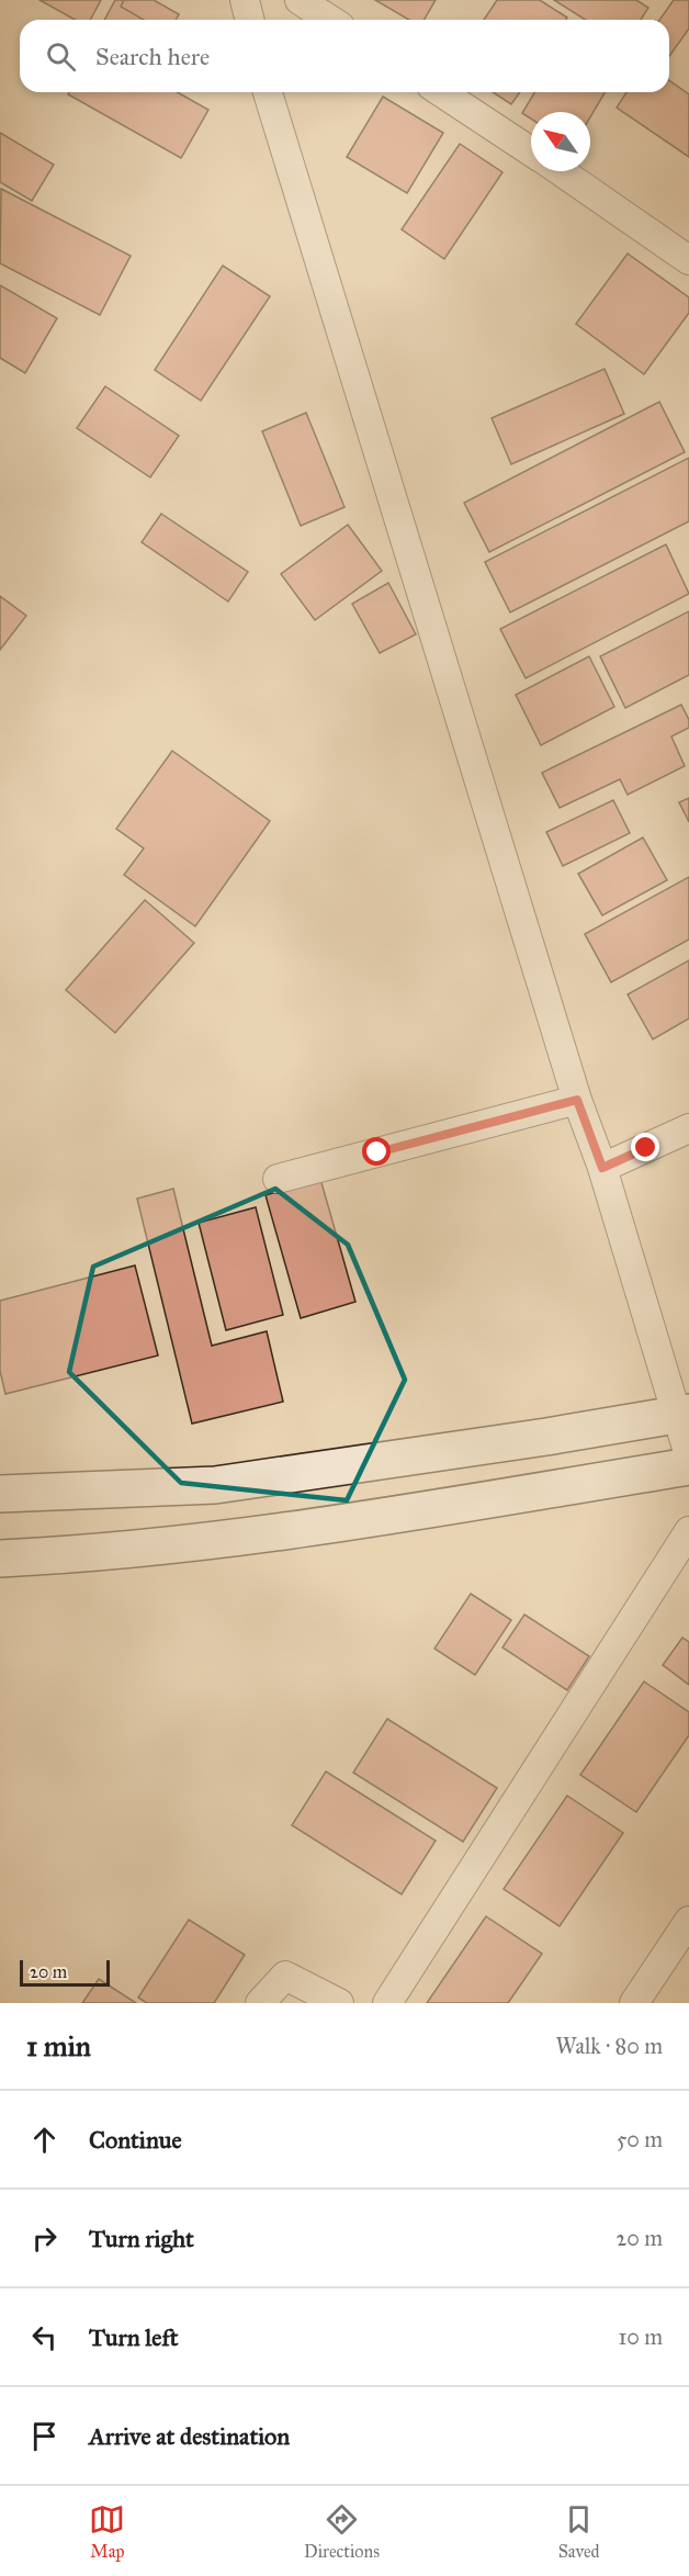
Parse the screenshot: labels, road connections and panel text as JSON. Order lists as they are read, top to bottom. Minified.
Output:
{"scale_bar":"20 m","north":"top left","page":{"search":"Search here","scale":"20 m","heading":["1 min","Walk · 80 m"],"list":[["Continue","50 m"],["Turn right","20 m"],["Turn left","10 m"],"Arrive at destination"],"nav":["Map","Directions","Saved"]}}
